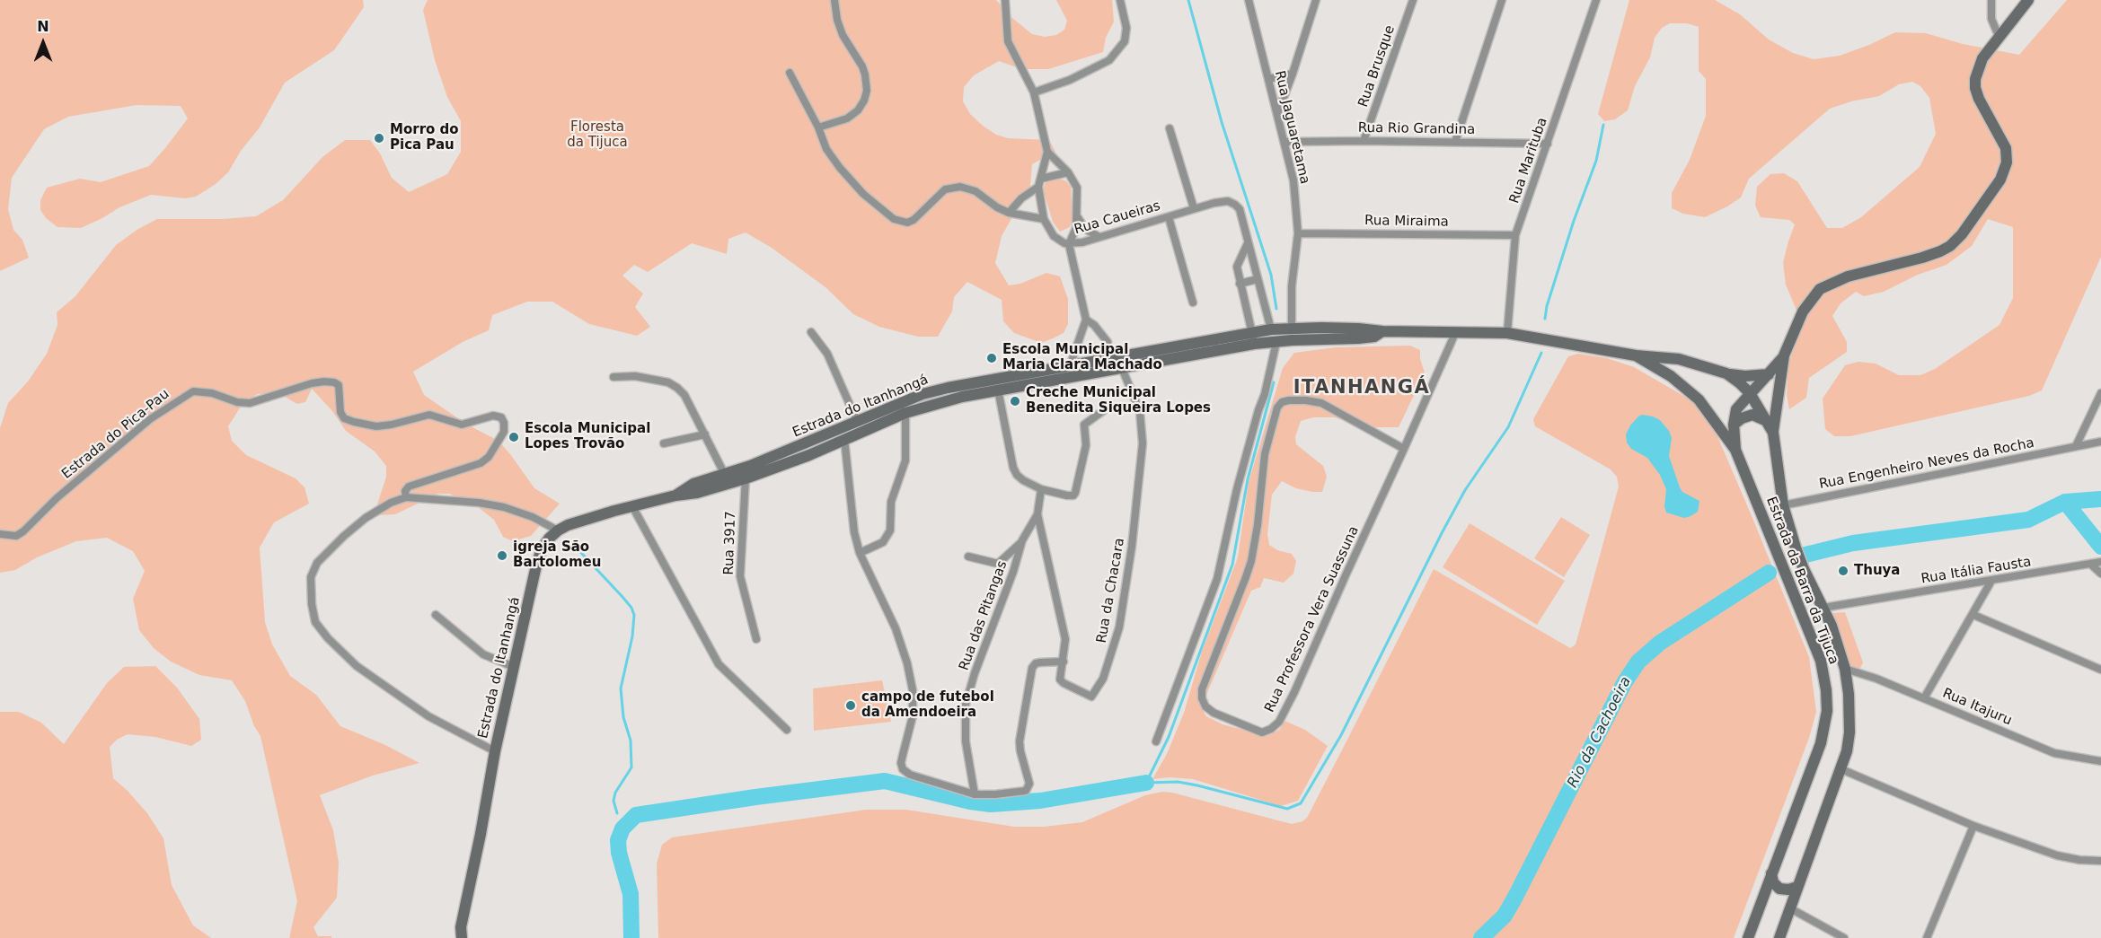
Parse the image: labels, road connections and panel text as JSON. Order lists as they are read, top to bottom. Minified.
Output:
{"streets":{"main road":["Estrada do Itanhangá","Estrada da Barra da Tijuca"],"street":["Rua Brusque","Rua Jaguaretama","Rua Rio Grandina","Rua Marituba","Rua Caueiras","Rua Miraima","Estrada do Pica-Pau","Rua Engenheiro Neves da Rocha","Rua 3917","Rua Itália Fausta","Rua da Chacara","Rua das Pitangas","Rua Professora Vera Suassuna","Rua Itajuru"]},"crossings":[["Rua Brusque","Rua Rio Grandina"],["Rua Jaguaretama","Rua Rio Grandina"],["Rua Jaguaretama","Rua Miraima"],["Rua Jaguaretama","Estrada do Itanhangá"],["Rua Rio Grandina","Rua Marituba"],["Rua Marituba","Rua Miraima"],["Rua Marituba","Estrada do Itanhangá"],["Rua Caueiras","Estrada do Itanhangá"],["Estrada do Itanhangá","Rua 3917"],["Estrada do Itanhangá","Estrada da Barra da Tijuca"],["Estrada do Itanhangá","Rua da Chacara"],["Estrada do Itanhangá","Rua Professora Vera Suassuna"],["Rua Engenheiro Neves da Rocha","Estrada da Barra da Tijuca"],["Rua Itália Fausta","Estrada da Barra da Tijuca"],["Estrada da Barra da Tijuca","Rua Itajuru"],["Rua da Chacara","Rua das Pitangas"]],"districts":["ITANHANGÁ"],"water":["Rio da Cachoeira"],"parks":["Floresta da Tijuca"],"places":["Morro do Pica Pau","Escola Municipal Maria Clara Machado","Creche Municipal Benedita Siqueira Lopes","Escola Municipal Lopes Trovão","igreja São Bartolomeu","Thuya","campo de futebol da Amendoeira"],"north":"top"}
